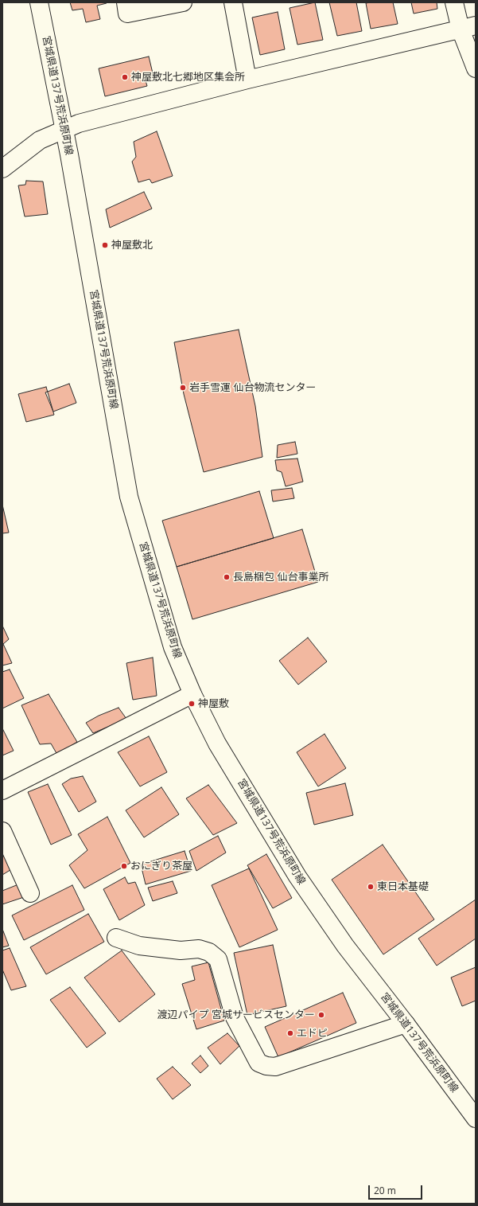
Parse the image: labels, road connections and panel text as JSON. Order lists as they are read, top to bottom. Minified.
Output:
{"streets":{"street":["宮城県道137号荒浜原町線"]},"places":["神屋敷北七郷地区集会所","神屋敷北","岩手雪運 仙台物流センター","長島梱包 仙台事業所","神屋敷","おにぎり茶屋","東日本基礎","渡辺パイプ 宮城サービスセンター","エドピ"],"scale_bar":"20 m"}
